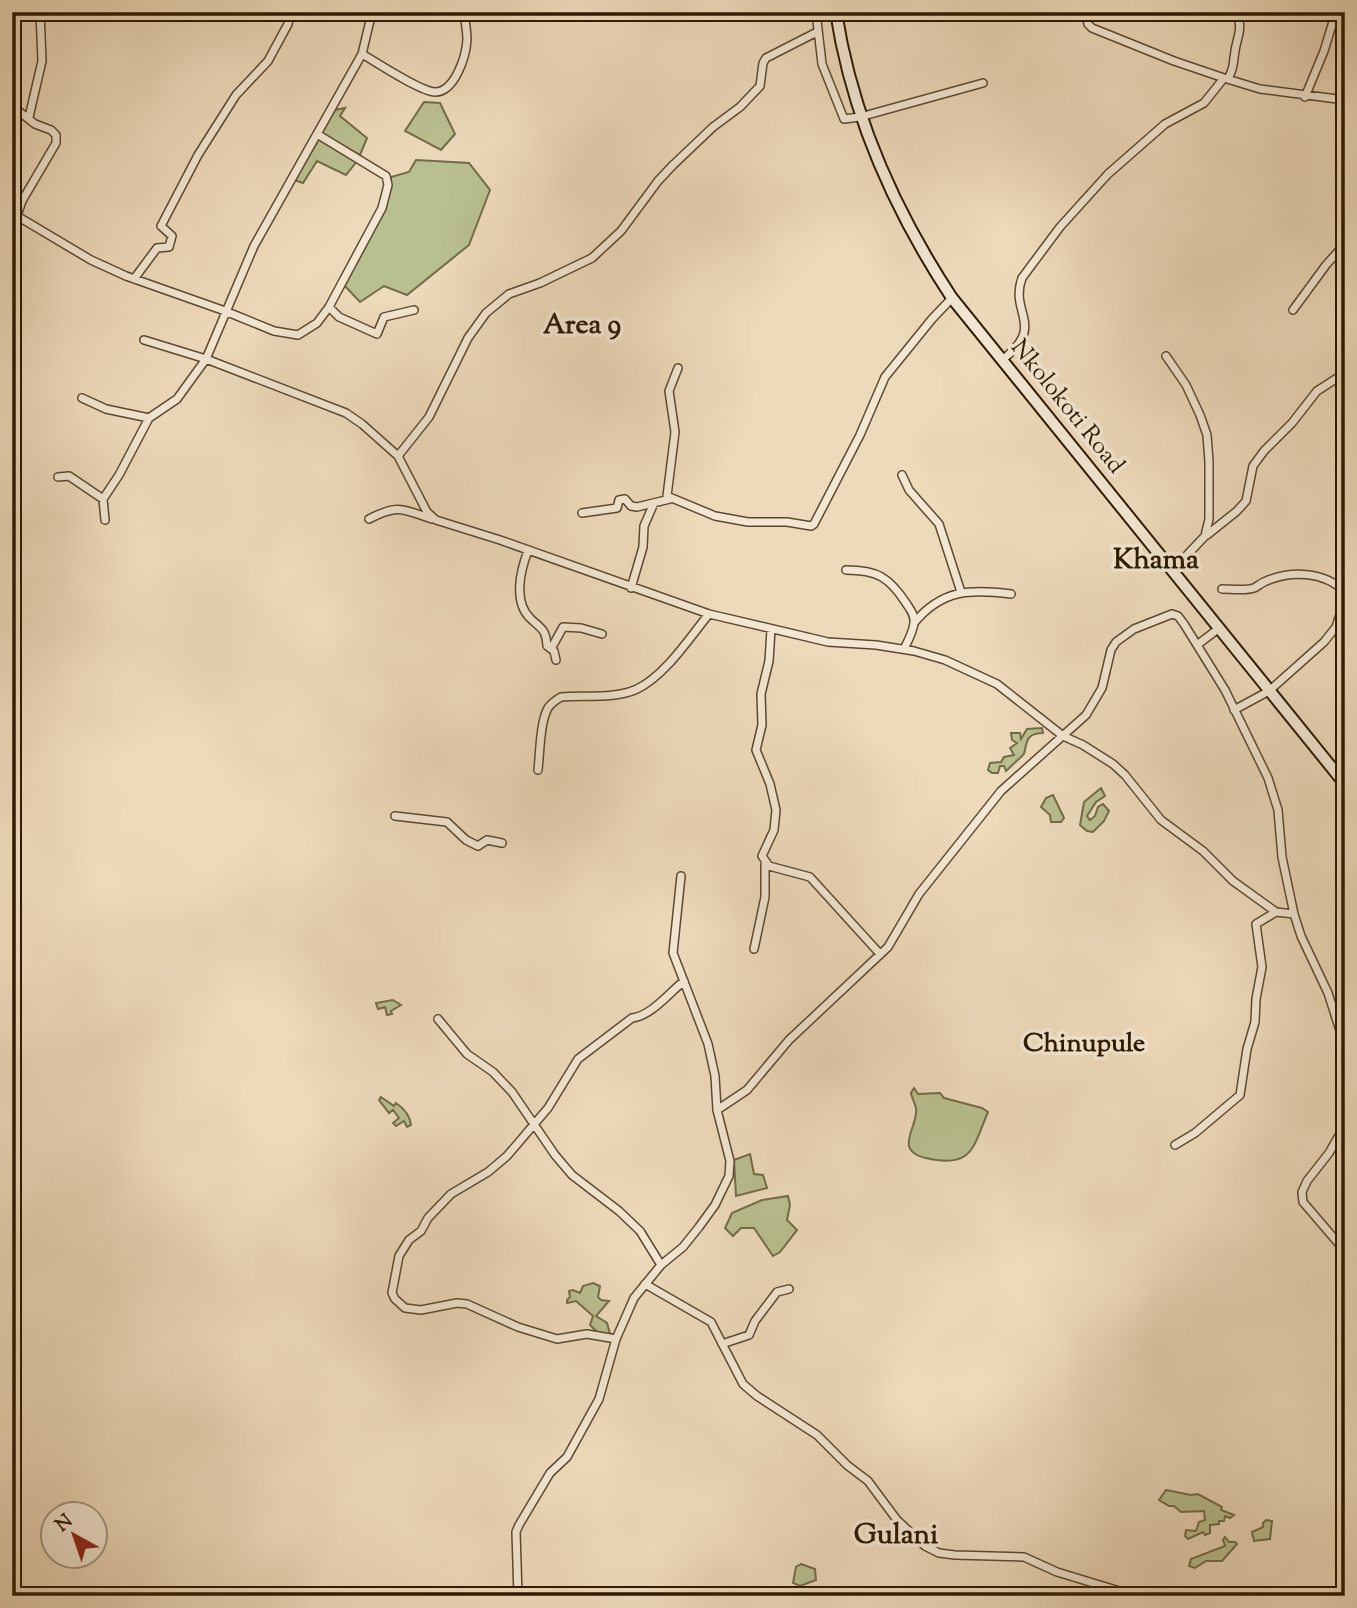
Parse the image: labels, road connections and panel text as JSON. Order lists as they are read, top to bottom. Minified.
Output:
{"streets":{"main road":["Nkolokoti Road"]},"districts":["Area 9","Khama","Chinupule","Gulani"],"north":"top left"}
